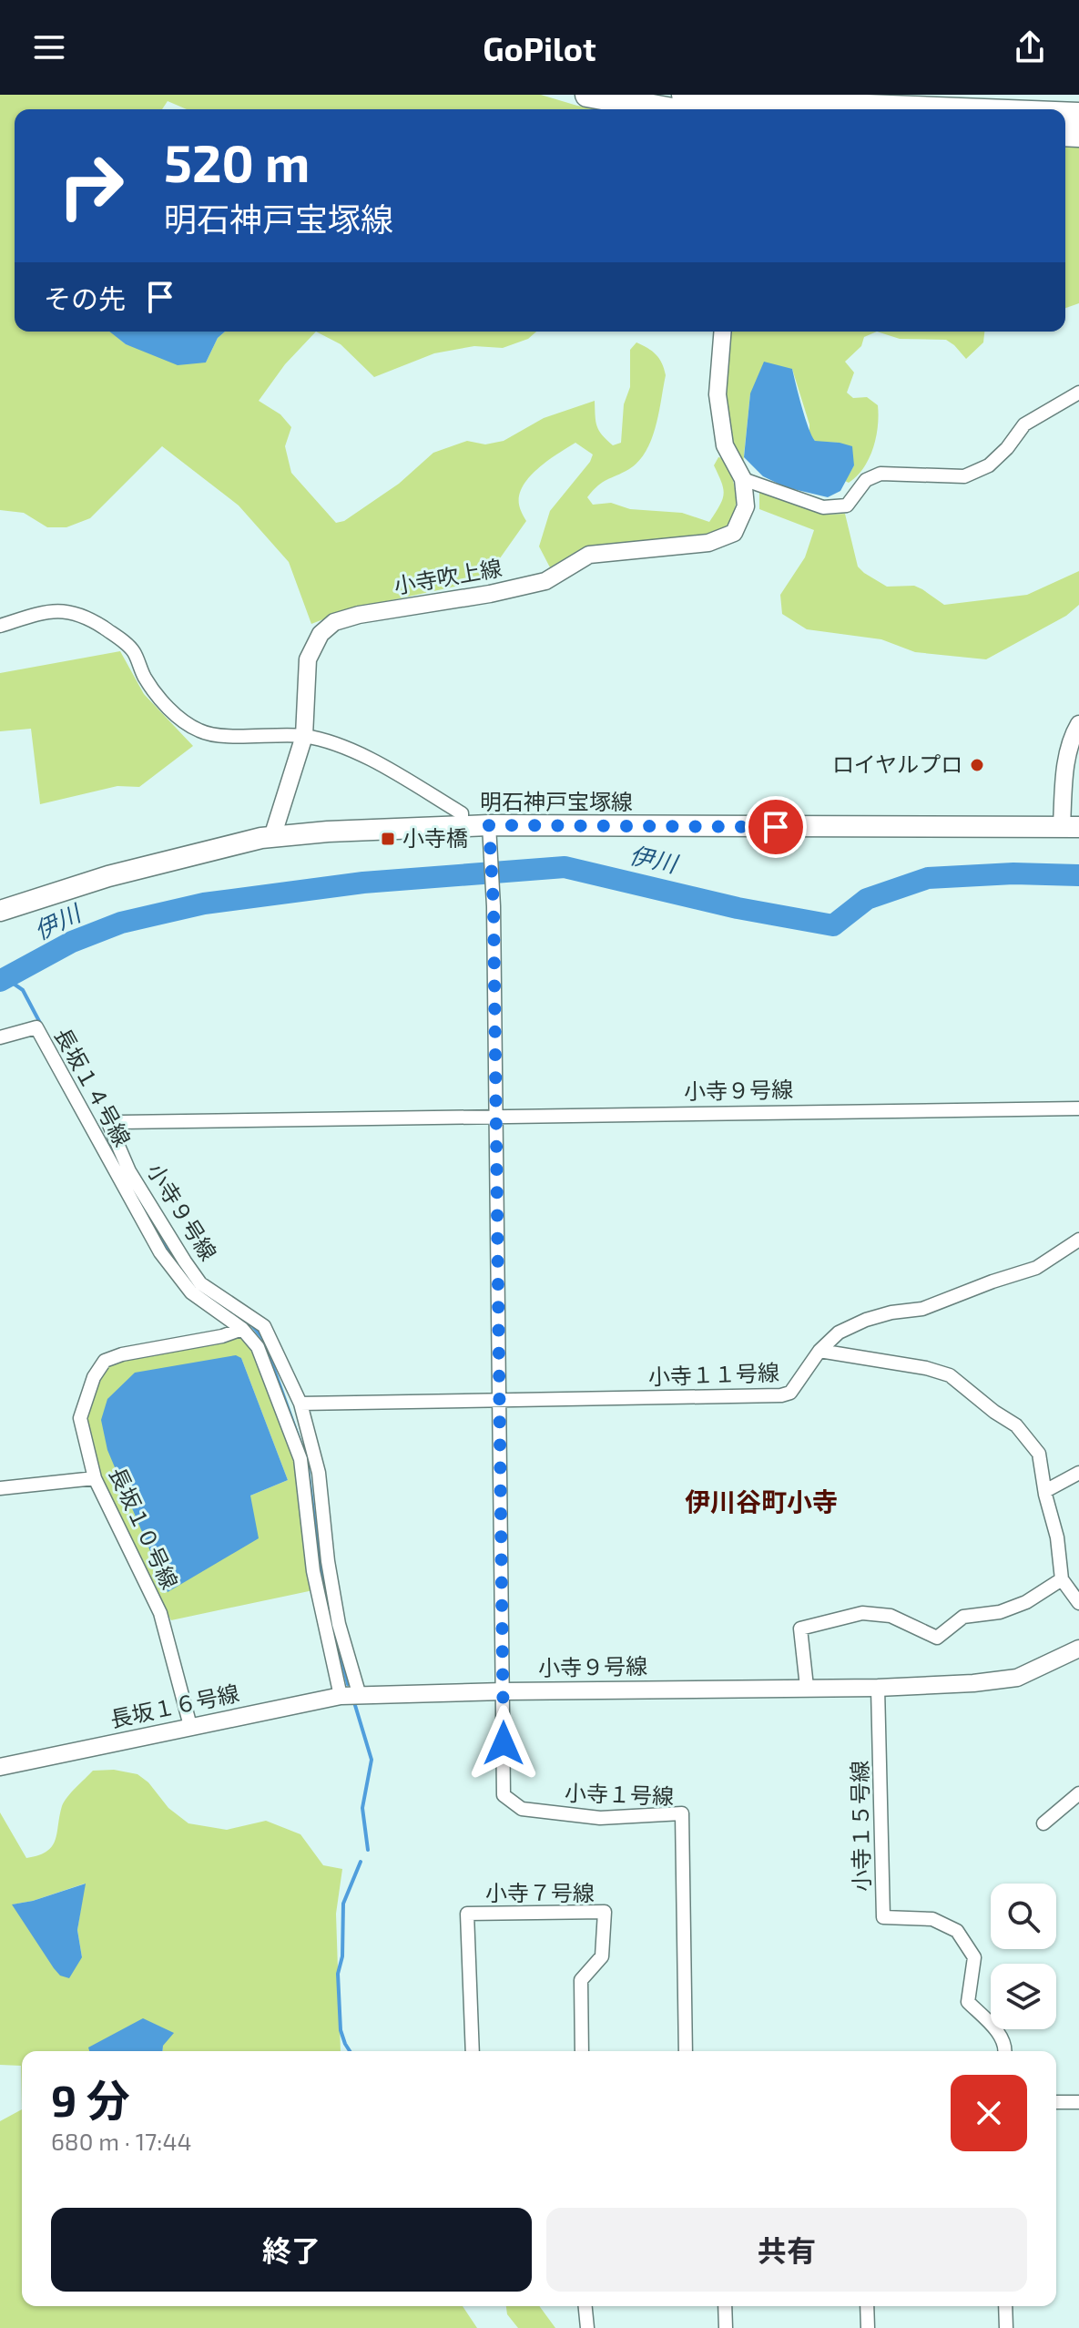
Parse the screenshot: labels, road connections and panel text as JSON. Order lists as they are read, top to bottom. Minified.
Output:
{"streets":{"main road":["明石神戸宝塚線"],"street":["小寺吹上線","長坂１４号線","小寺９号線","小寺１１号線","長坂１０号線","長坂１６号線","小寺１号線","小寺１５号線","小寺７号線"]},"crossings":[["小寺吹上線","明石神戸宝塚線"],["明石神戸宝塚線","小寺１号線"],["長坂１４号線","小寺９号線"],["長坂１４号線","長坂１０号線"],["小寺９号線","小寺１１号線"],["小寺９号線","長坂１６号線"],["小寺９号線","小寺１号線"],["小寺９号線","小寺１５号線"],["小寺１１号線","小寺１号線"],["長坂１０号線","長坂１６号線"]],"districts":["伊川谷町小寺"],"water":["伊川"],"places":{"other":["ロイヤルプロ"],"transit":["小寺橋"]},"page":{"header":"GoPilot","turn":["520 m","明石神戸宝塚線"],"then":"その先","heading":["9 分","680 m · 17:44"],"buttons":["終了","共有"]}}
